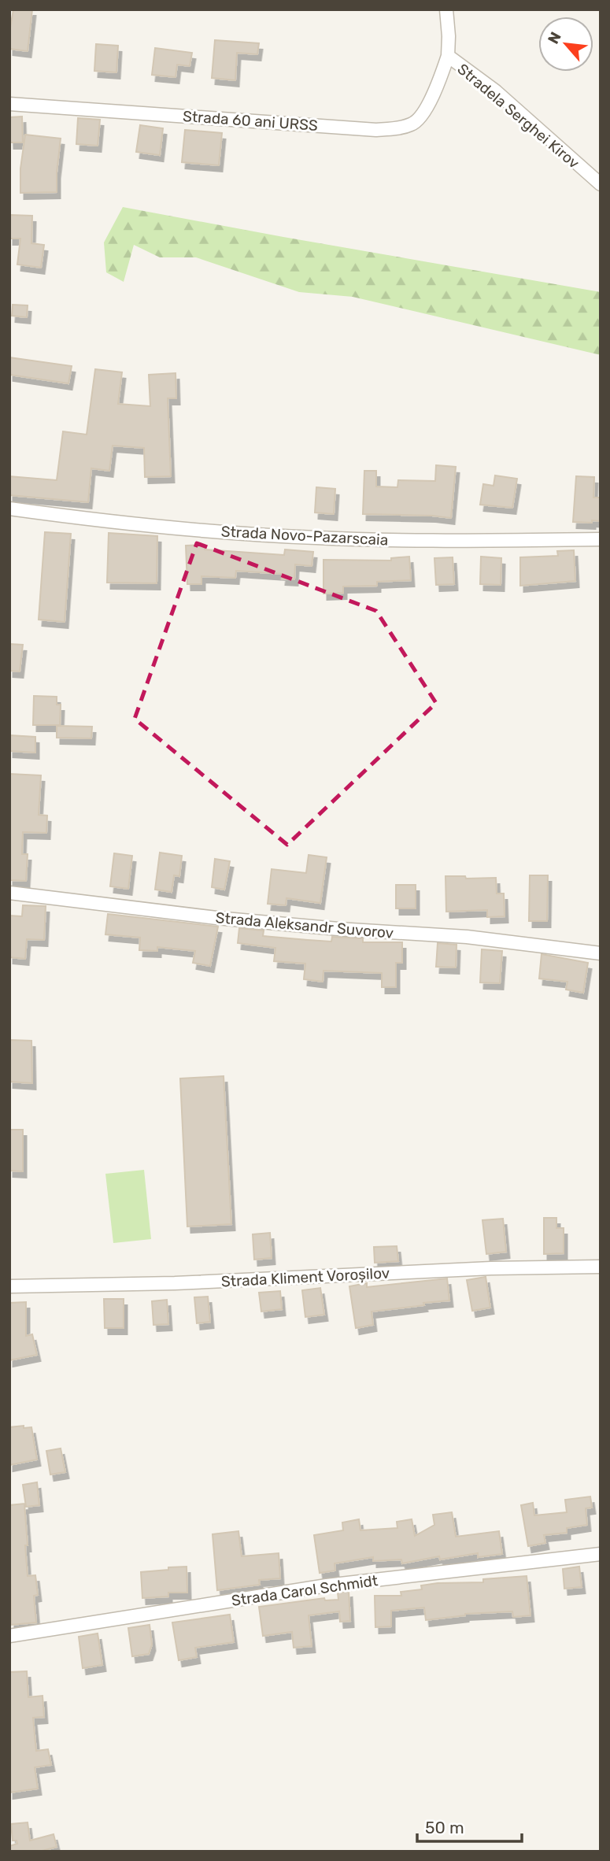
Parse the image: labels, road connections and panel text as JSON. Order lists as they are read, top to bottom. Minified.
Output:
{"streets":{"street":["Stradela Serghei Kirov","Strada 60 ani URSS","Strada Novo-Pazarscaia","Strada Aleksandr Suvorov","Strada Kliment Voroșilov","Strada Carol Schmidt"]},"crossings":[["Stradela Serghei Kirov","Strada 60 ani URSS"]],"scale_bar":"50 m","north":"top left"}
